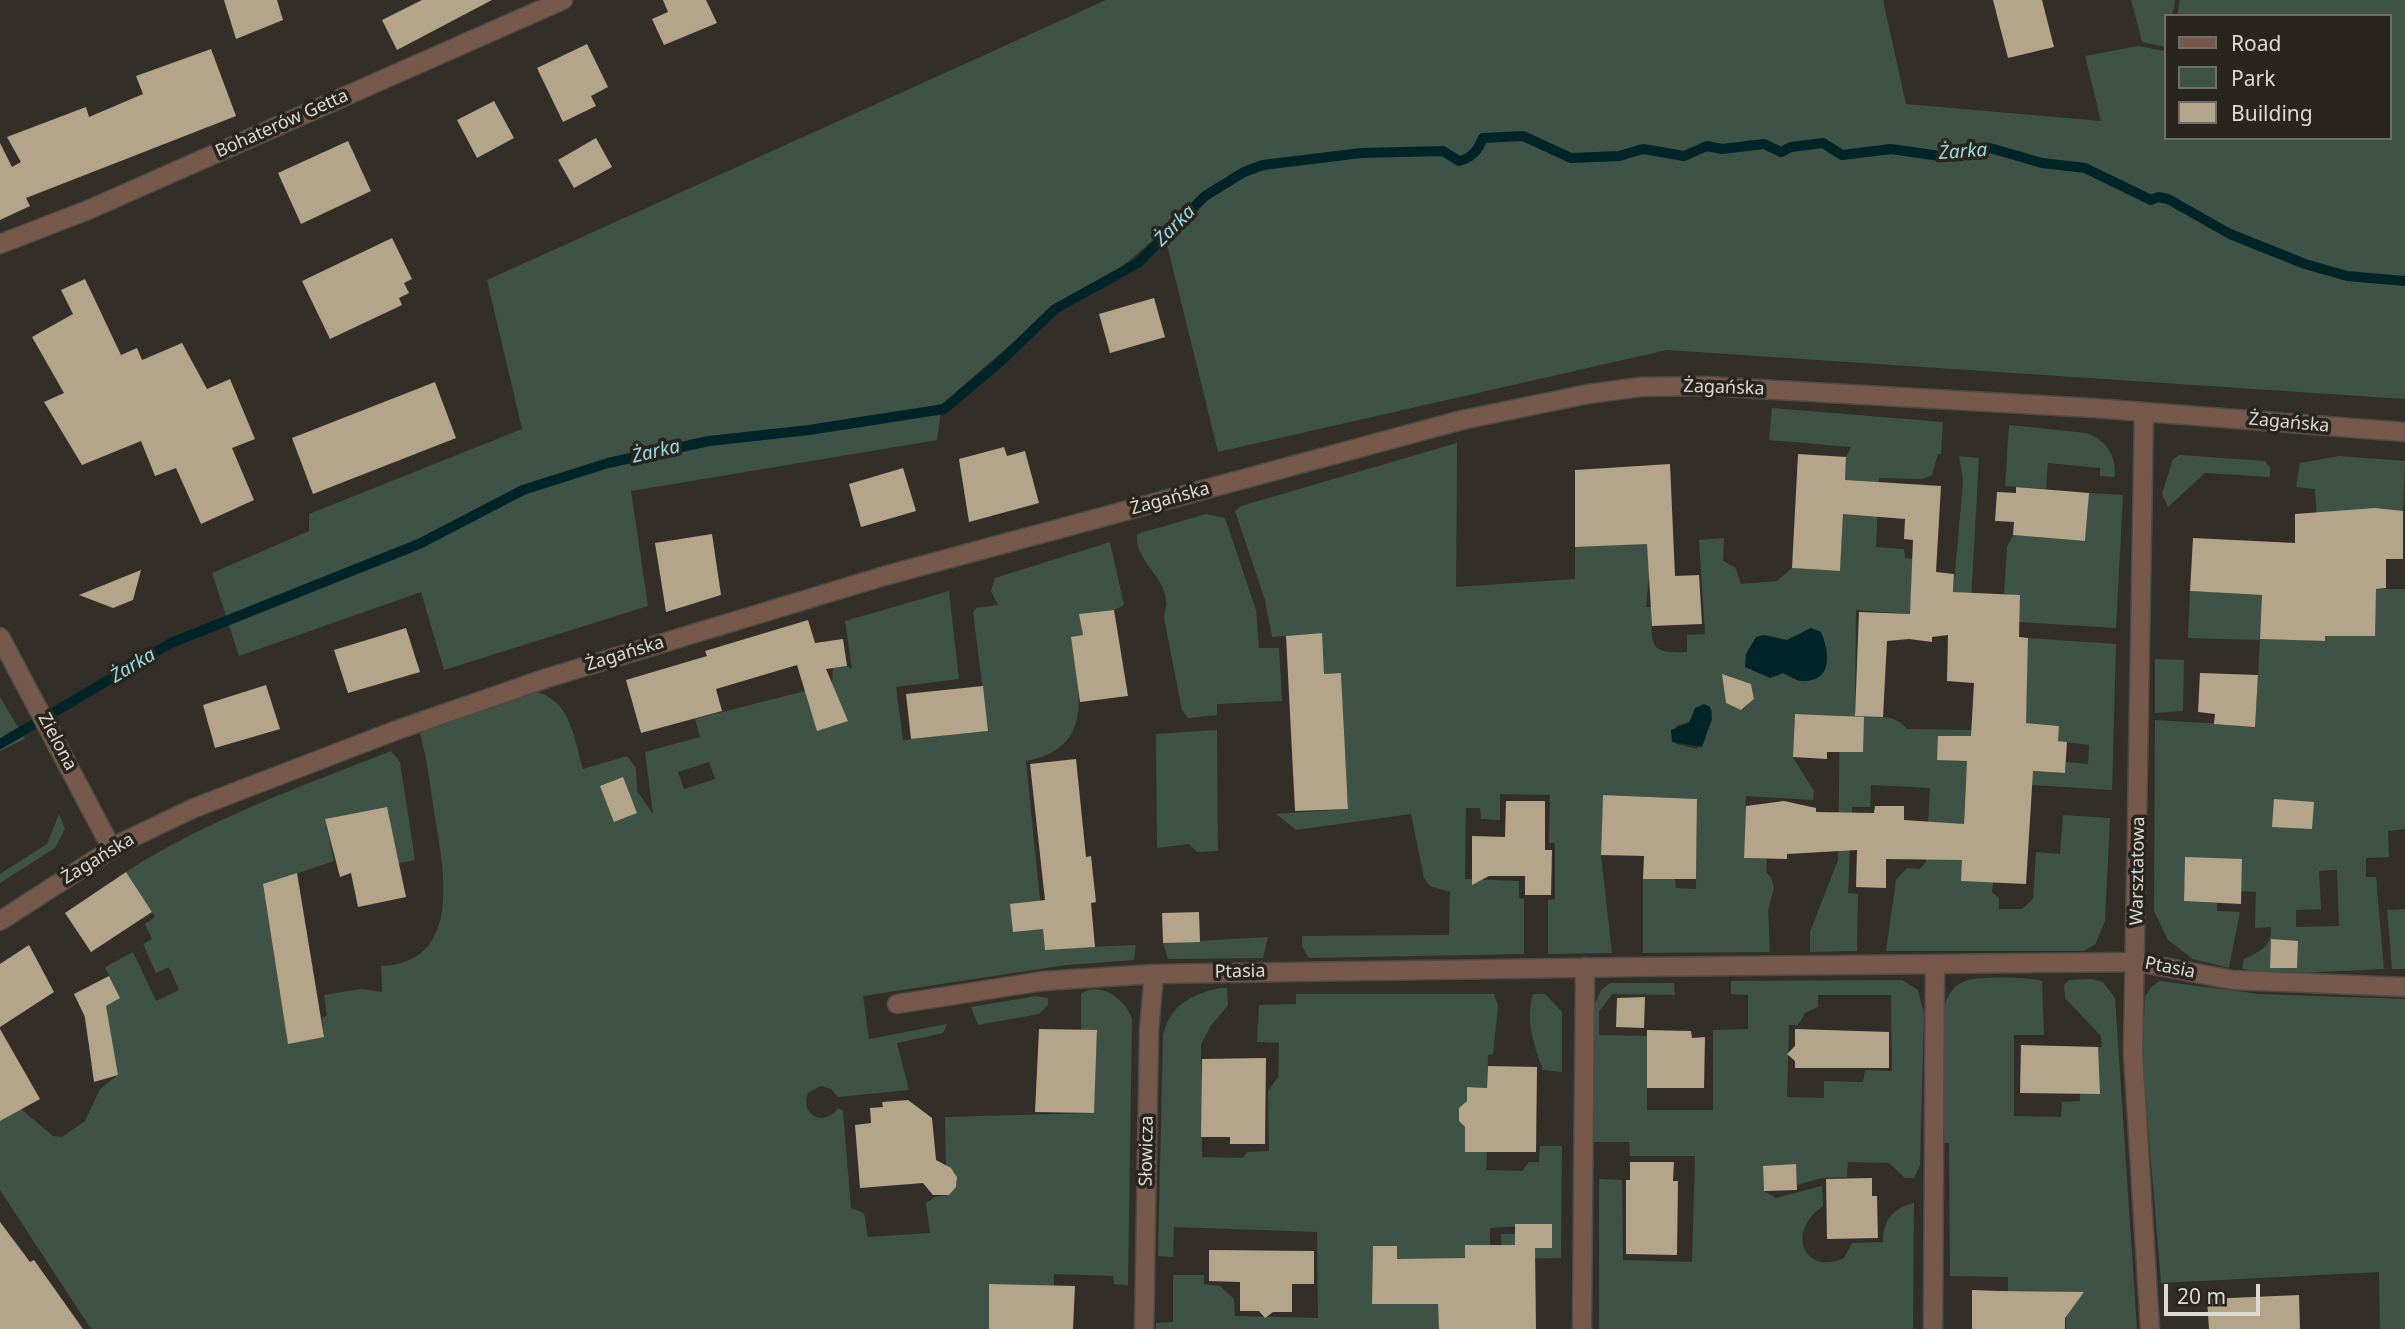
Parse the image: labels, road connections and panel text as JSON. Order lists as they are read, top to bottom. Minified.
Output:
{"streets":{"street":["Bohaterów Getta","Żagańska","Zielona","Warsztatowa","Ptasia","Słowicza"]},"crossings":[["Żagańska","Zielona"],["Żagańska","Warsztatowa"],["Warsztatowa","Ptasia"],["Ptasia","Słowicza"]],"water":["Żarka"],"legend":["Road","Park","Building"],"scale_bar":"20 m"}
